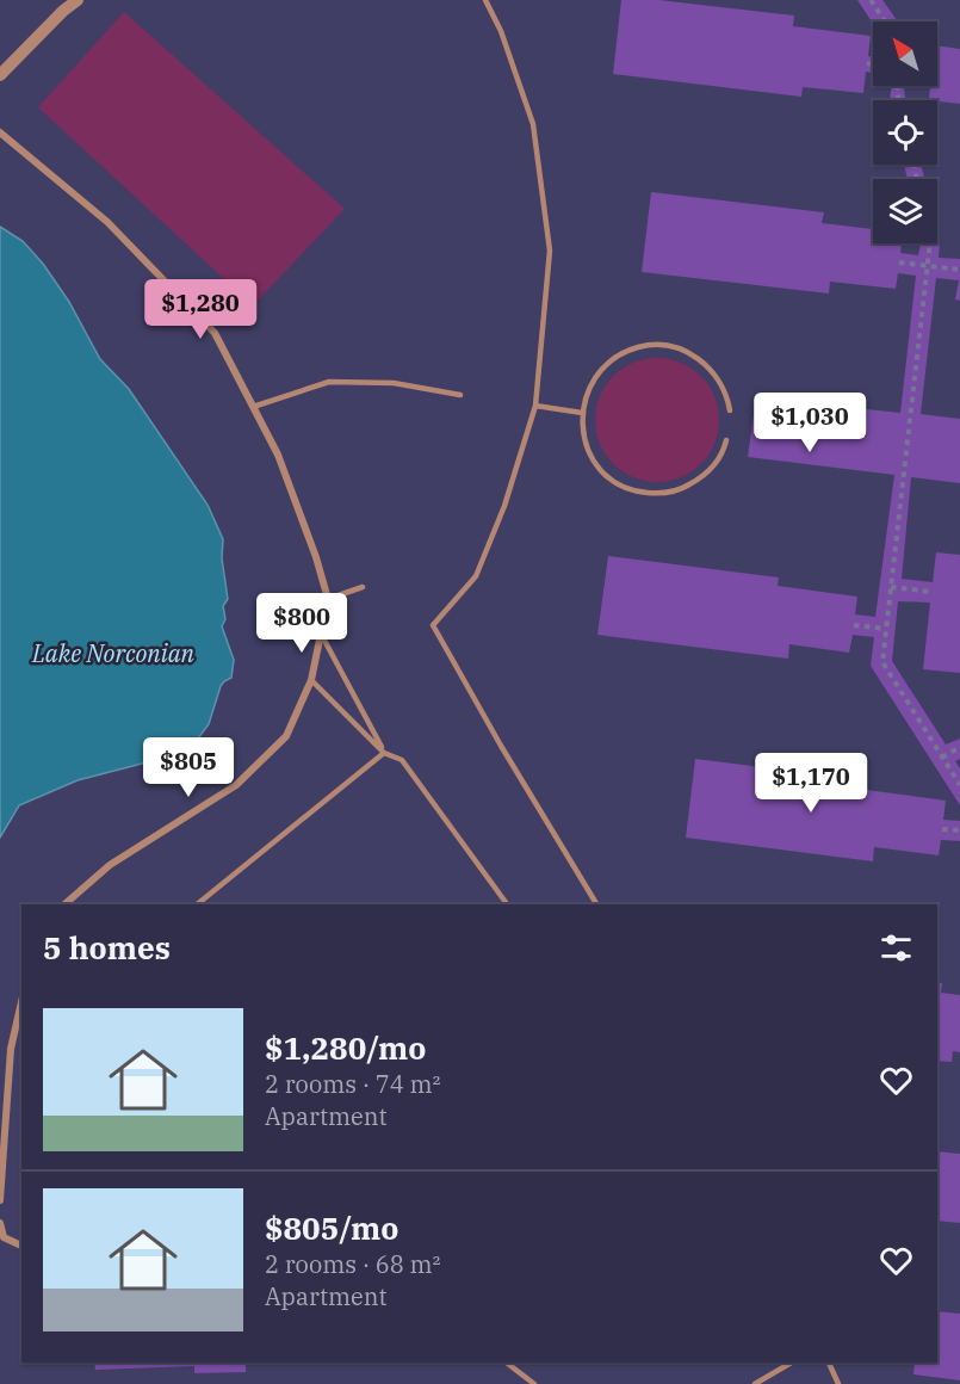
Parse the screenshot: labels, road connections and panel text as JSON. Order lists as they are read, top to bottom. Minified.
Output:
{"water":["Lake Norconian"],"north":"top left","page":{"price":["$1,280","$1,030","$800","$805","$1,170"],"heading":"5 homes","list":[{"name":"$1,280/mo","note":"2 rooms · 74 m² · Apartment"},{"name":"$805/mo","note":"2 rooms · 68 m² · Apartment"}]}}
